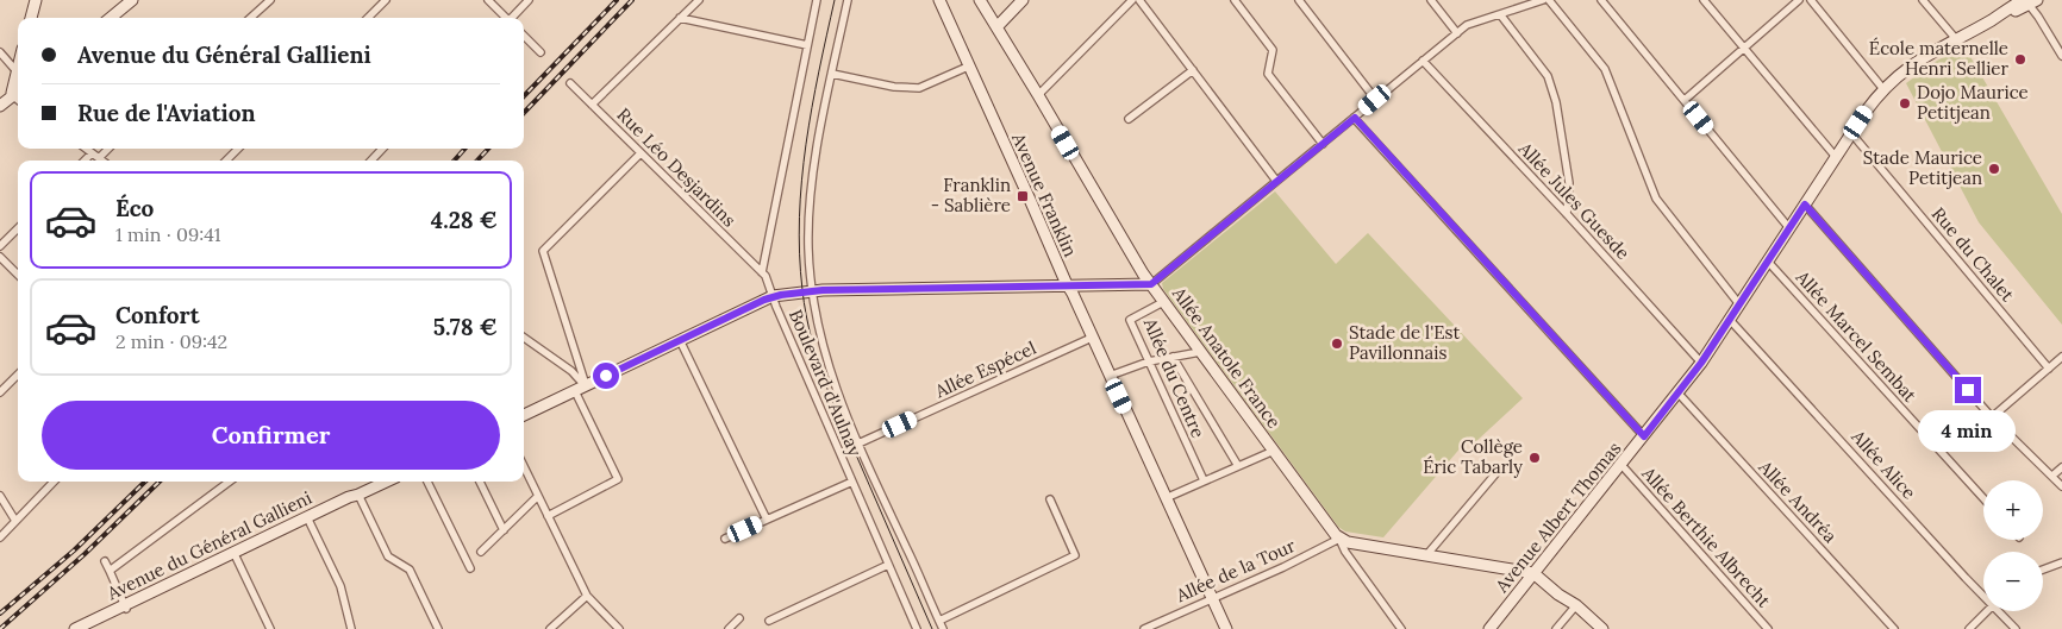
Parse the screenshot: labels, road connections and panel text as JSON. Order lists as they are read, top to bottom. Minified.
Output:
{"streets":{"street":["Rue Léo Desjardins","Avenue Franklin","Allée Jules Guesde","Rue du Chalet","Allée Marcel Sembat","Allée Anatole France","Allée Espécel","Allée du Centre","Boulevard d'Aulnay","Allée Alice","Allée Andréa","Avenue Albert Thomas","Allée Berthie Albrecht","Avenue du Général Gallieni","Allée de la Tour"]},"crossings":[["Rue Léo Desjardins","Boulevard d'Aulnay"],["Avenue Franklin","Allée Espécel"],["Avenue Franklin","Allée de la Tour"],["Allée Jules Guesde","Avenue Albert Thomas"],["Rue du Chalet","Avenue Albert Thomas"],["Allée Marcel Sembat","Avenue Albert Thomas"],["Allée Anatole France","Allée du Centre"],["Allée Anatole France","Allée de la Tour"],["Allée Espécel","Boulevard d'Aulnay"],["Allée Alice","Avenue Albert Thomas"],["Allée Andréa","Avenue Albert Thomas"],["Avenue Albert Thomas","Allée Berthie Albrecht"]],"places":{"other":["École maternelle Henri Sellier","Dojo Maurice Petitjean","Stade Maurice Petitjean","Stade de l'Est Pavillonnais","Collège Éric Tabarly"],"transit":["Franklin - Sablière"]},"page":{"banner":["Avenue du Général Gallieni","Rue de l'Aviation"],"list":[{"name":"Éco","note":"1 min · 09:41","value":"4.28 €"},{"name":"Confort","note":"2 min · 09:42","value":"5.78 €"}],"buttons":"Confirmer","bubble":"4 min","map_buttons":["+","−"]}}
